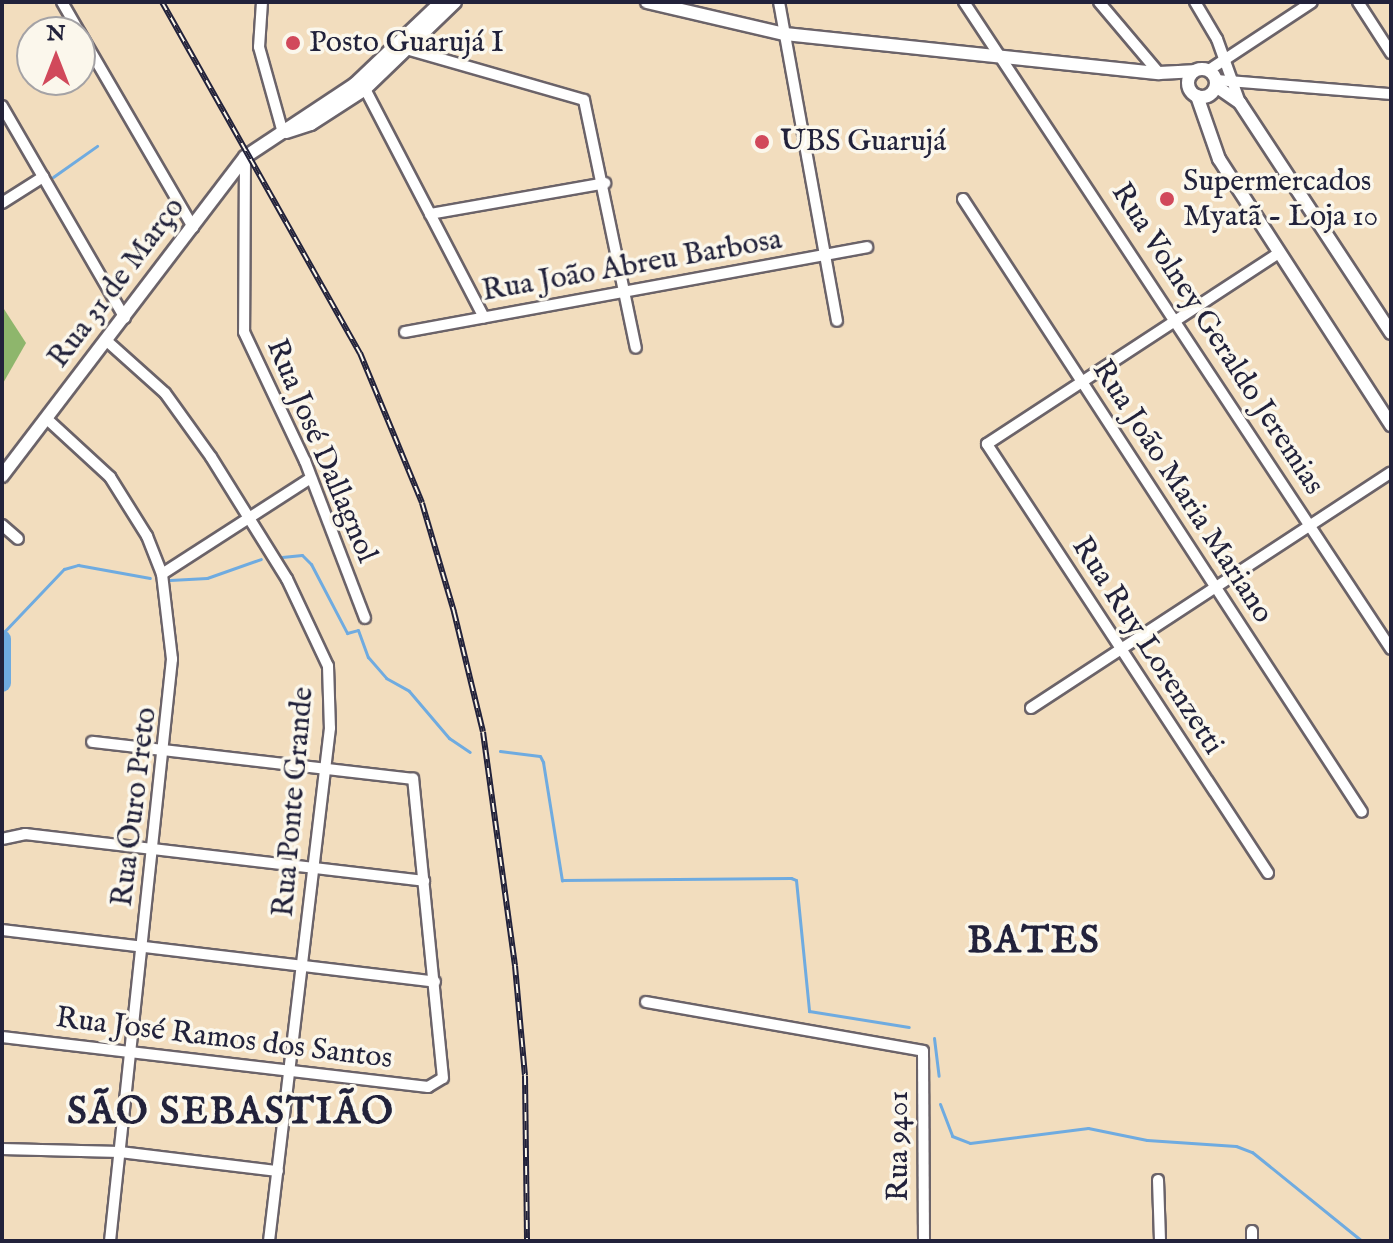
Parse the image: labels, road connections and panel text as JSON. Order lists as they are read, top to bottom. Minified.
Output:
{"streets":{"main road":["Rua 31 de Março"],"street":["Rua João Abreu Barbosa","Rua Volney Geraldo Jeremias","Rua José Dallagnol","Rua João Maria Mariano","Rua Ruy Lorenzetti","Rua Ponte Grande","Rua Ouro Preto","Rua José Ramos dos Santos","Rua 9401"]},"crossings":[["Rua 31 de Março","Rua José Dallagnol"],["Rua 31 de Março","Rua Ponte Grande"],["Rua 31 de Março","Rua Ouro Preto"],["Rua João Maria Mariano","Rua Ruy Lorenzetti"],["Rua Ponte Grande","Rua José Ramos dos Santos"],["Rua Ouro Preto","Rua José Ramos dos Santos"]],"districts":["BATES","SÃO SEBASTIÃO"],"places":["Posto Guarujá I","UBS Guarujá","Supermercados Myatã - Loja 10"],"north":"top"}
